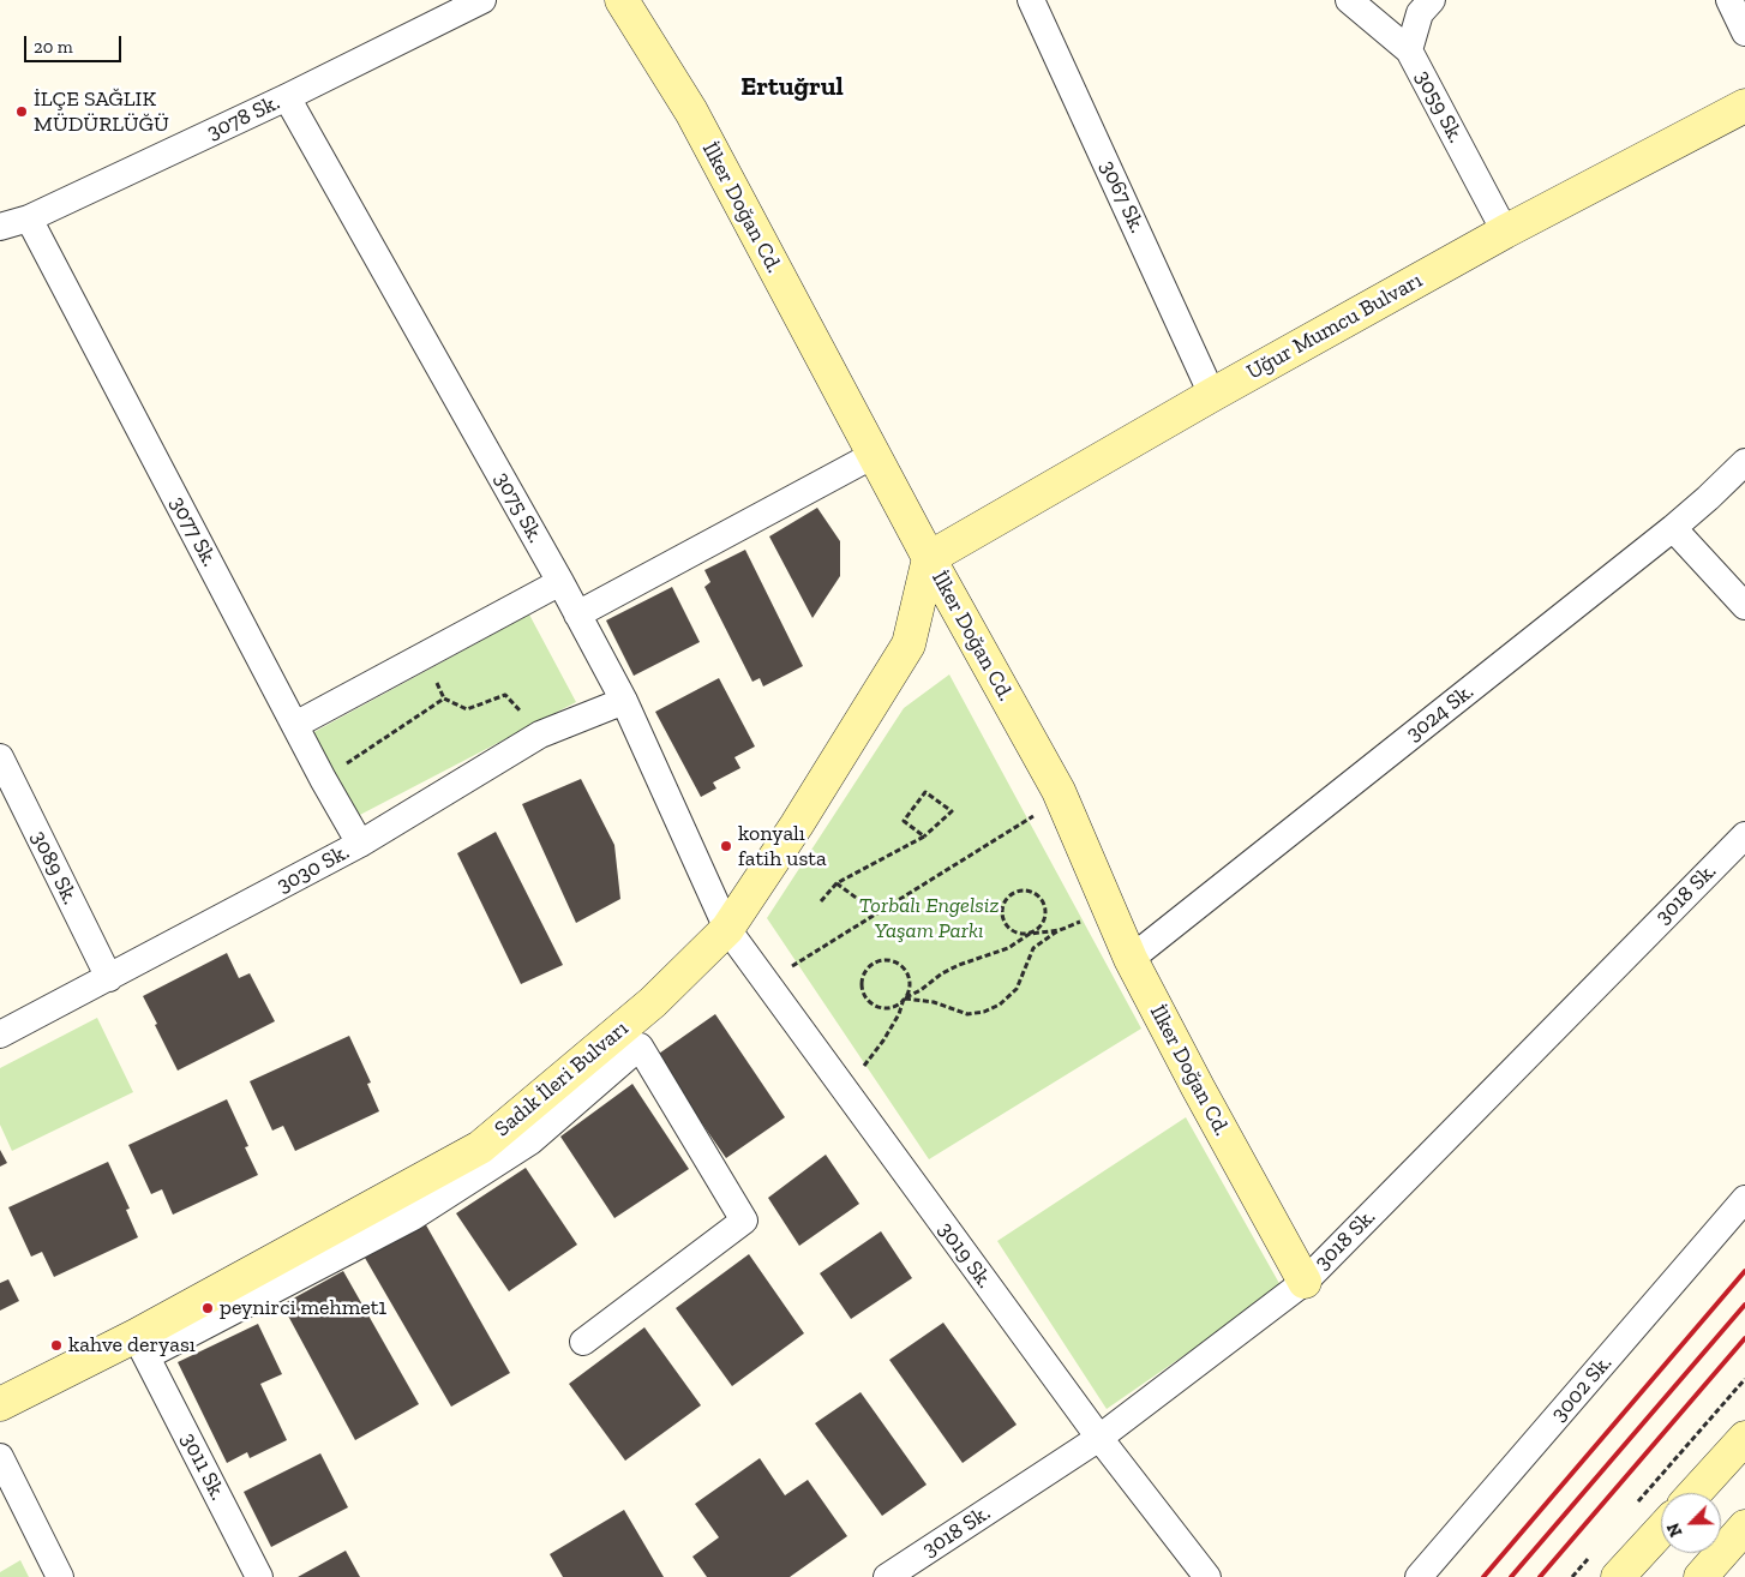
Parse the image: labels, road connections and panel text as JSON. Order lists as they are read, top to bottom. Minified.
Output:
{"streets":{"main road":["İlker Doğan Cd.","Uğur Mumcu Bulvarı","Sadık İleri Bulvarı"],"street":["3059 Sk.","3078 Sk.","3067 Sk.","3075 Sk.","3077 Sk.","3024 Sk.","3089 Sk.","3030 Sk.","3018 Sk.","3019 Sk.","3002 Sk.","3011 Sk."]},"crossings":[["3059 Sk.","Uğur Mumcu Bulvarı"],["3078 Sk.","3075 Sk."],["3078 Sk.","3077 Sk."],["3067 Sk.","Uğur Mumcu Bulvarı"],["İlker Doğan Cd.","Uğur Mumcu Bulvarı"],["İlker Doğan Cd.","3024 Sk."],["İlker Doğan Cd.","3018 Sk."],["İlker Doğan Cd.","Sadık İleri Bulvarı"],["Uğur Mumcu Bulvarı","Sadık İleri Bulvarı"],["3075 Sk.","3030 Sk."],["3075 Sk.","Sadık İleri Bulvarı"],["3075 Sk.","3019 Sk."],["3077 Sk.","3030 Sk."],["3089 Sk.","3030 Sk."],["3018 Sk.","3019 Sk."],["Sadık İleri Bulvarı","3019 Sk."],["Sadık İleri Bulvarı","3011 Sk."]],"districts":["Ertuğrul"],"parks":["Torbalı Engelsiz Yaşam Parkı"],"places":["İLÇE SAĞLIK MÜDÜRLÜĞÜ","konyalı fatih usta","peynirci mehmet1","kahve deryası"],"scale_bar":"20 m","north":"bottom left"}
